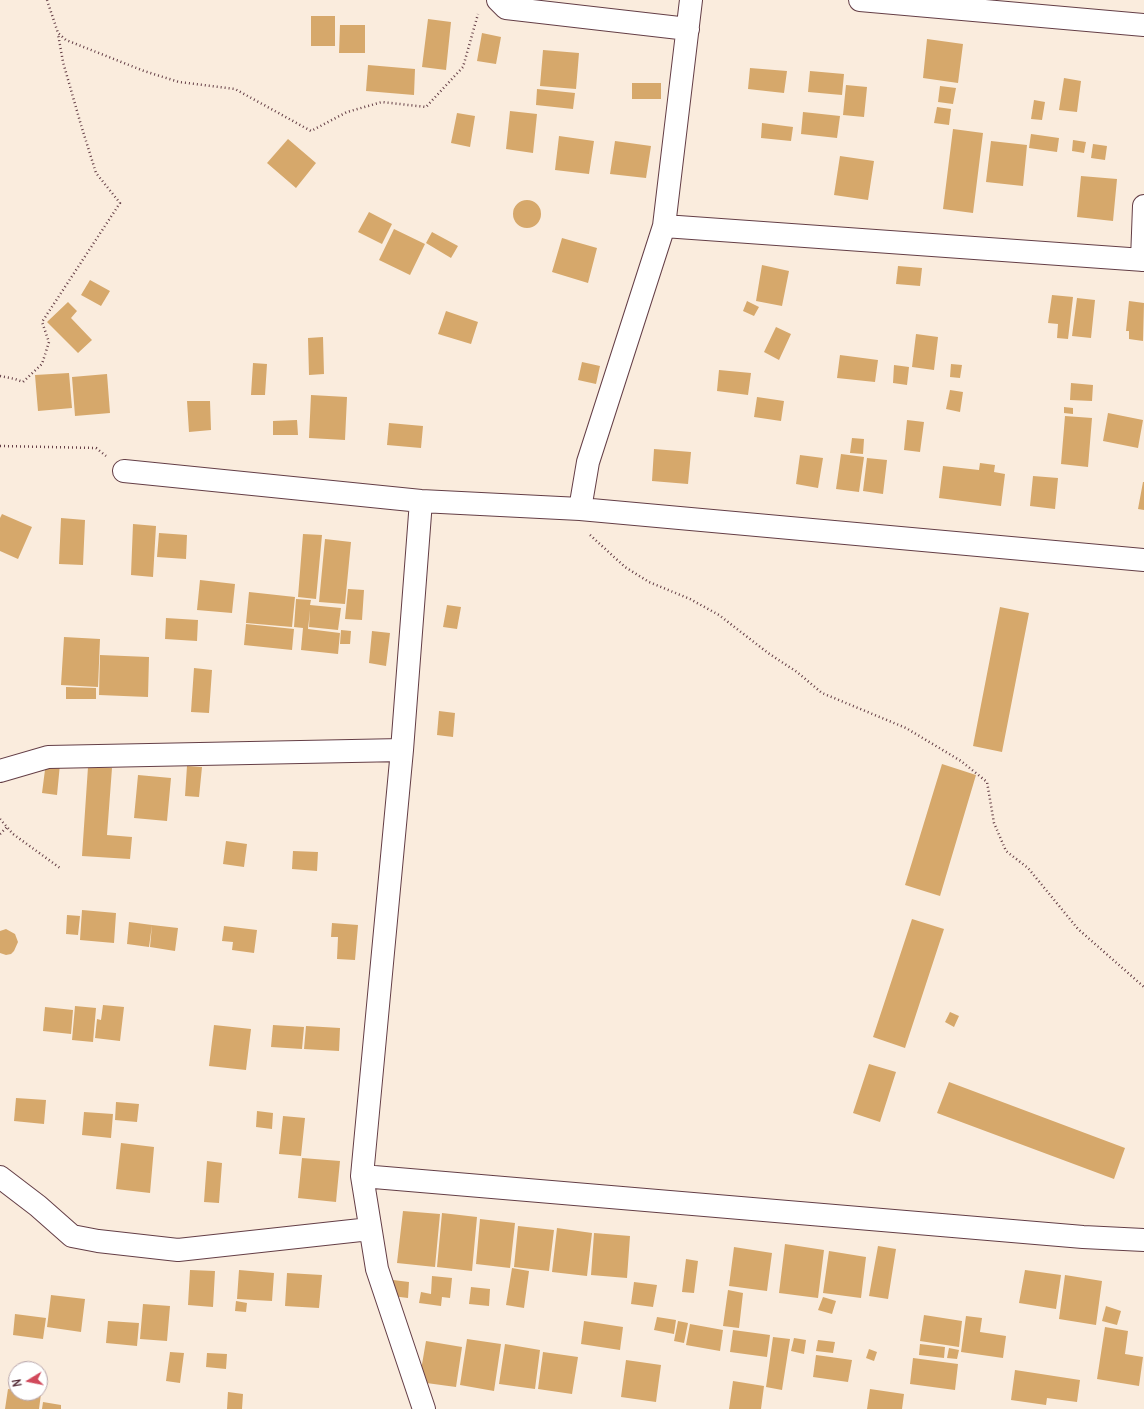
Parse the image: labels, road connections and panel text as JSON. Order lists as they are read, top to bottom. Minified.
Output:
{"north":"left"}
